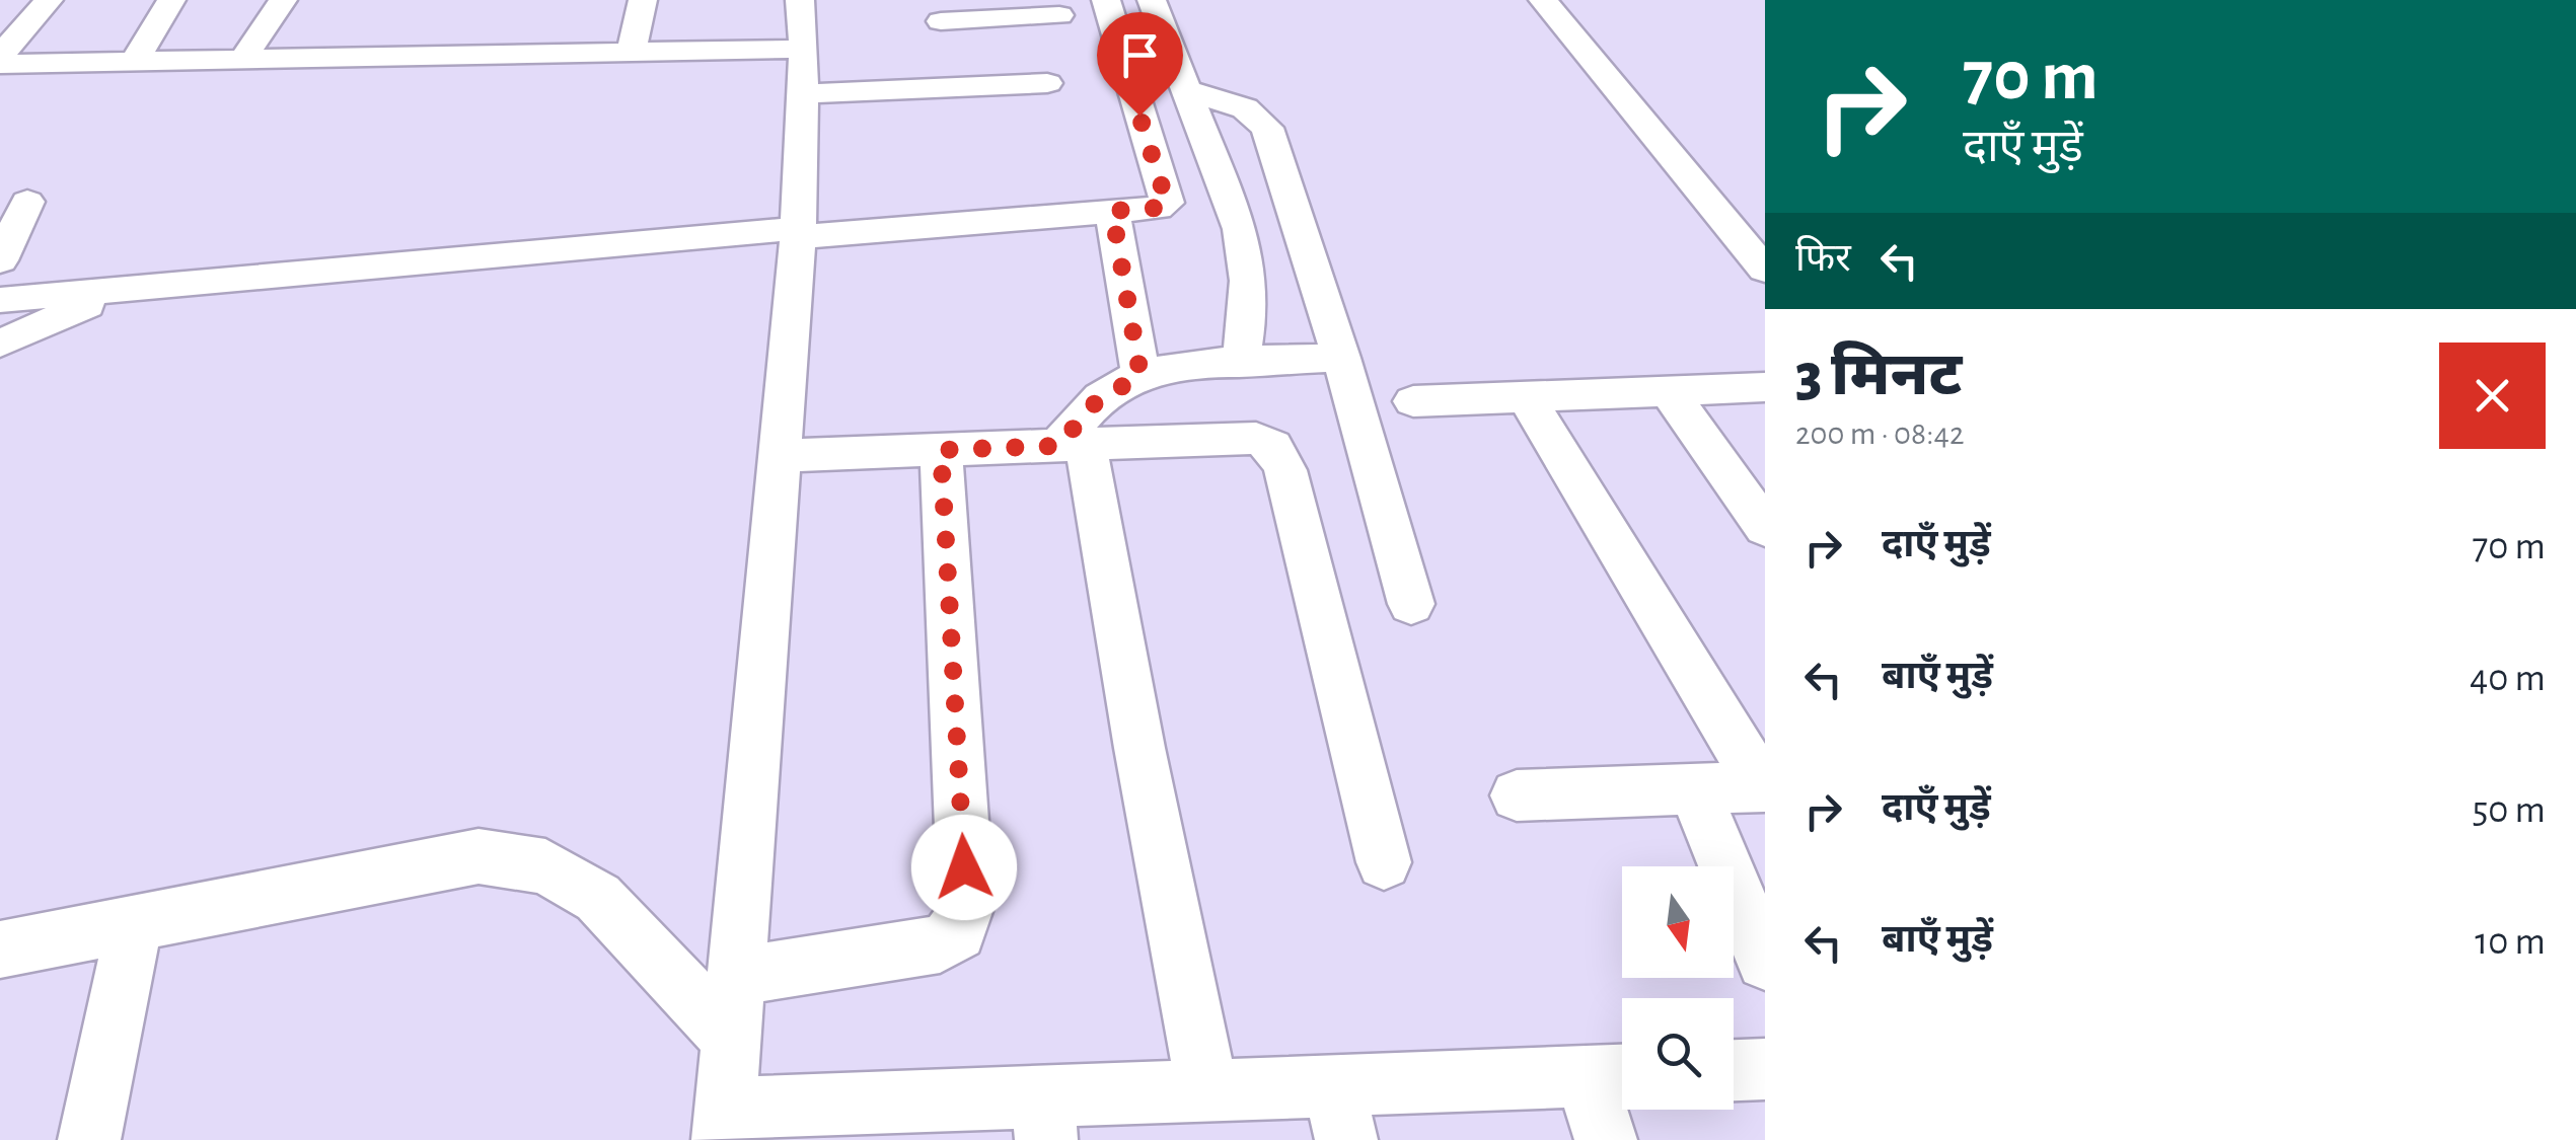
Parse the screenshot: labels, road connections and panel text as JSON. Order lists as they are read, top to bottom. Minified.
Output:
{"north":"bottom","page":{"turn":["70 m","दाएँ मुड़ें"],"then":"फिर","heading":["3 मिनट","200 m · 08:42"],"list":[{"name":"दाएँ मुड़ें","value":"70 m"},{"name":"बाएँ मुड़ें","value":"40 m"},{"name":"दाएँ मुड़ें","value":"50 m"},{"name":"बाएँ मुड़ें","value":"10 m"}]}}
